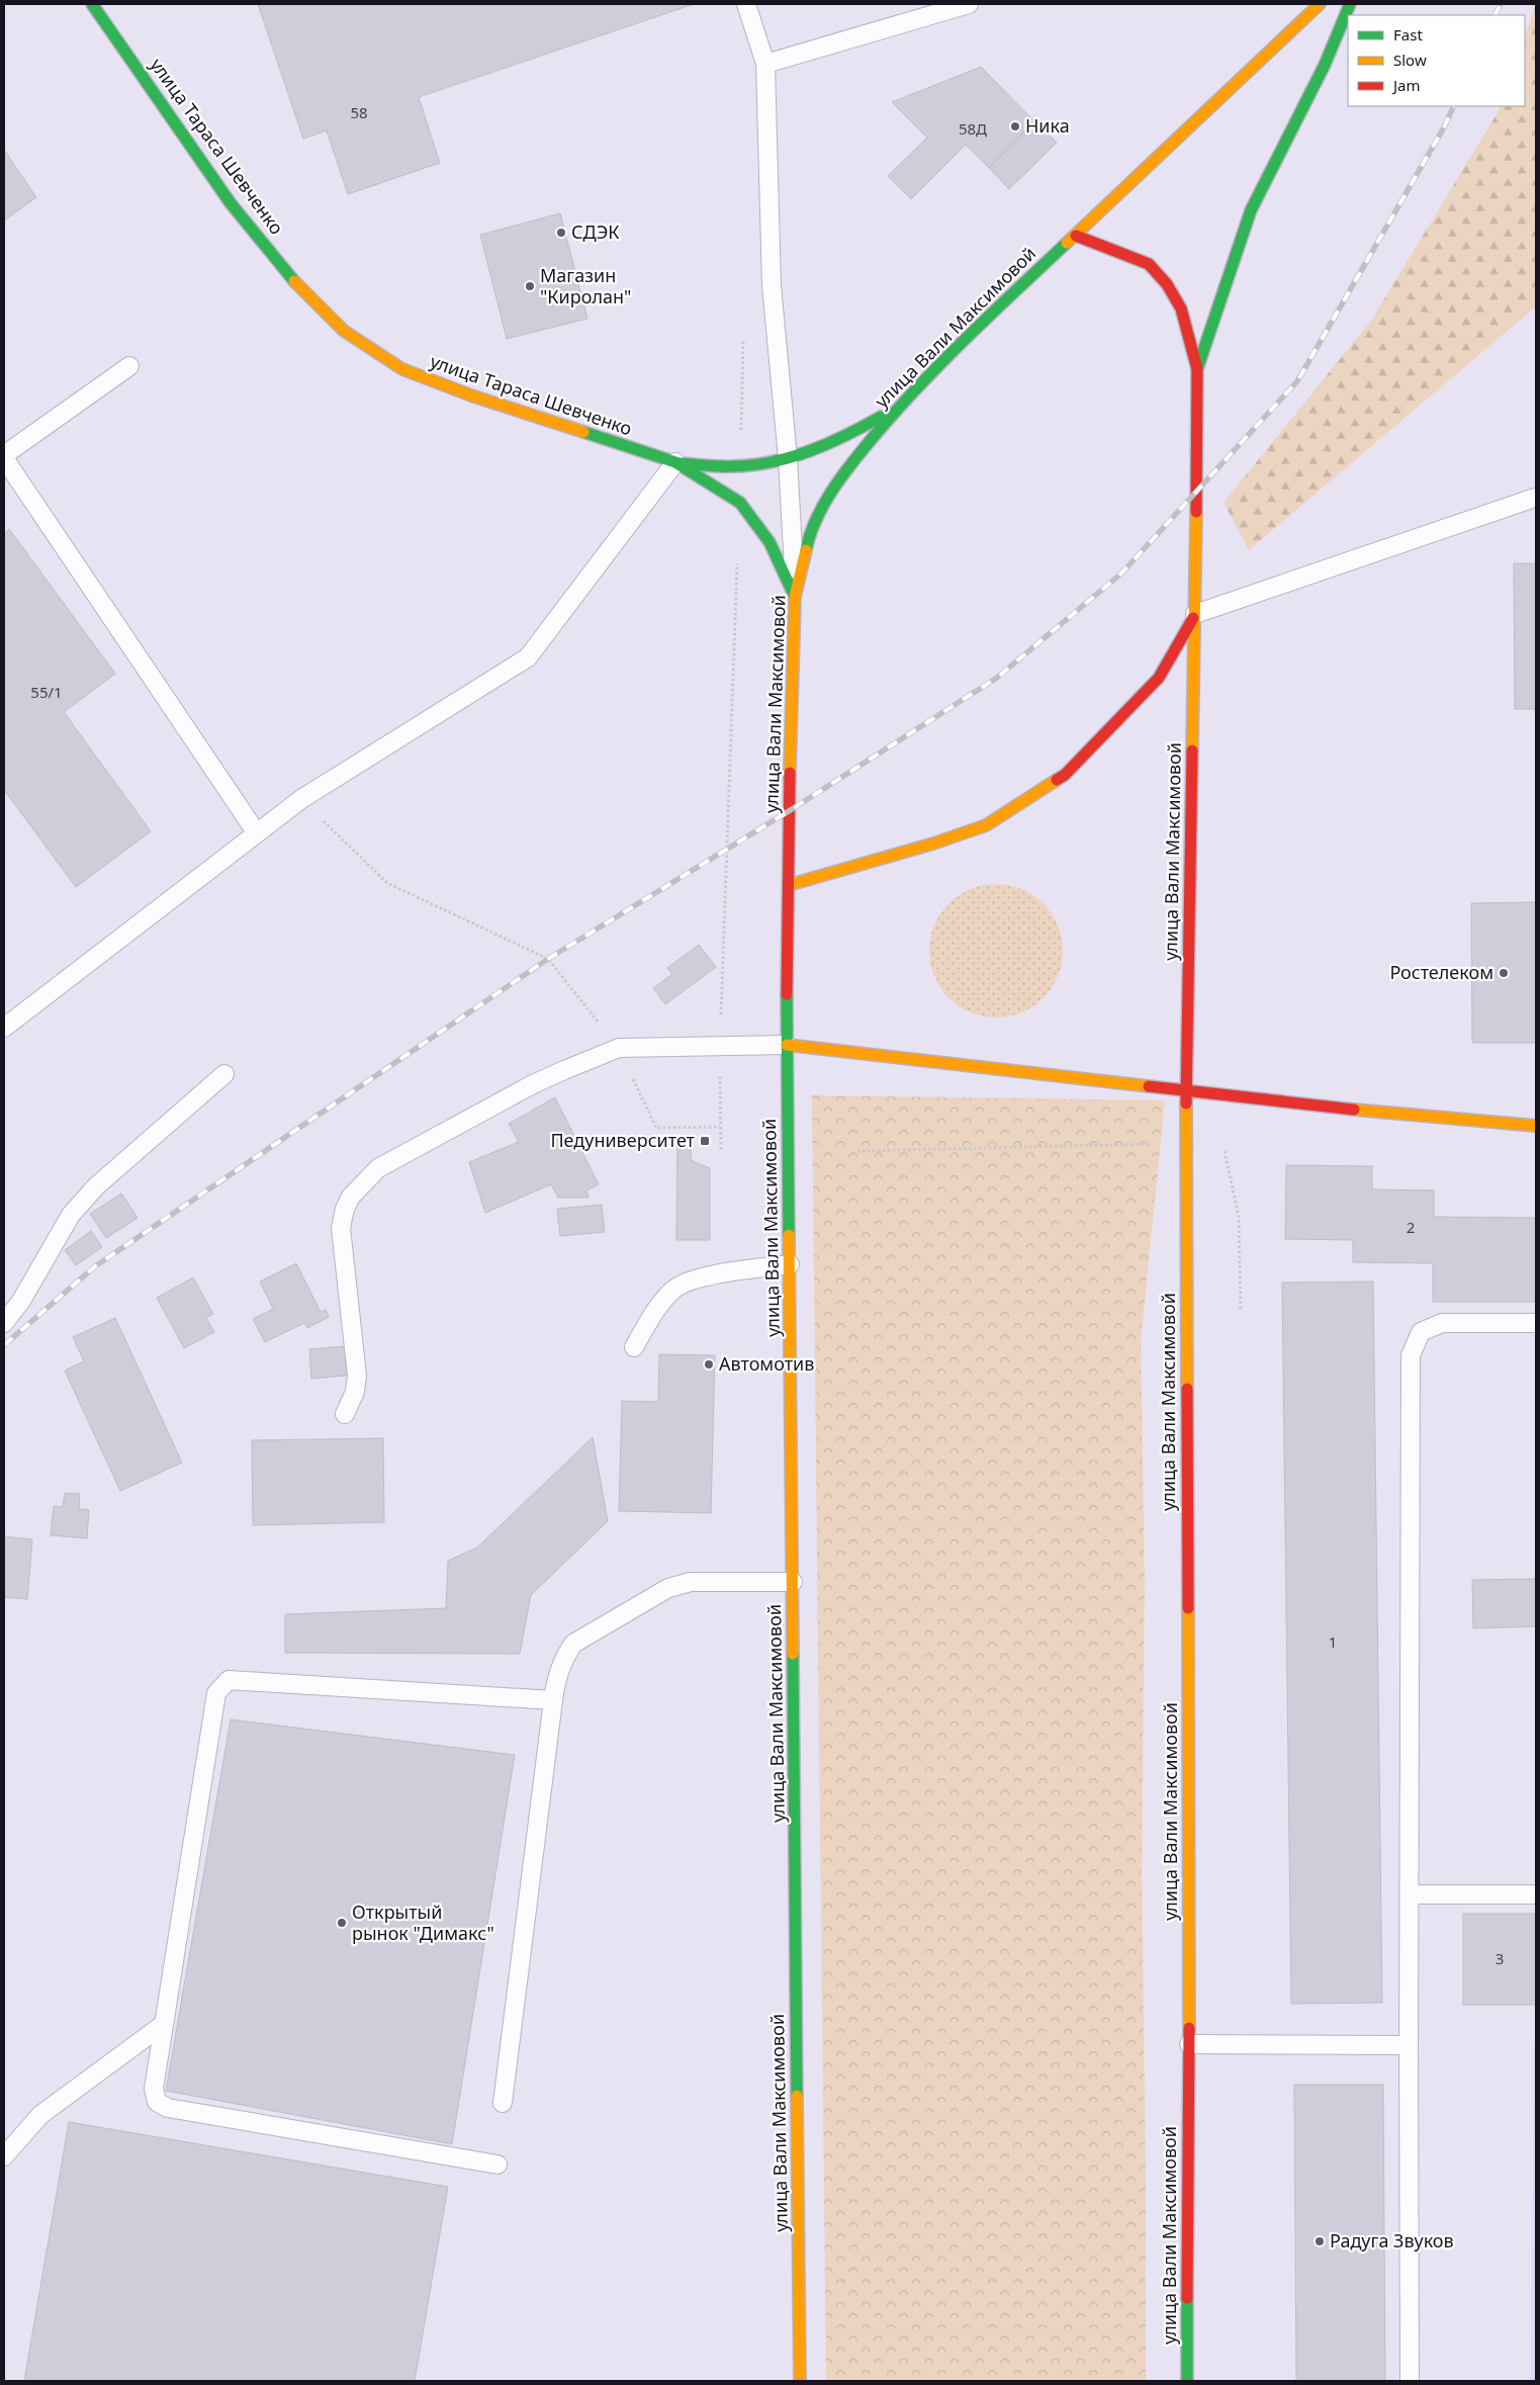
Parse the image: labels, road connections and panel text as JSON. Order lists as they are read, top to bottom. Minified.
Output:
{"streets":{"main road":["улица Тараса Шевченко","улица Вали Максимовой"]},"crossings":[["улица Тараса Шевченко","улица Вали Максимовой"]],"places":{"other":["Ника","СДЭК","Магазин \"Киролан\"","Ростелеком","Автомотив","Открытый рынок \"Димакс\"","Радуга Звуков"],"transit":["Педуниверситет"]},"house_numbers":["58","58Д","55/1","2","1","3"],"legend":["Fast","Slow","Jam"]}
